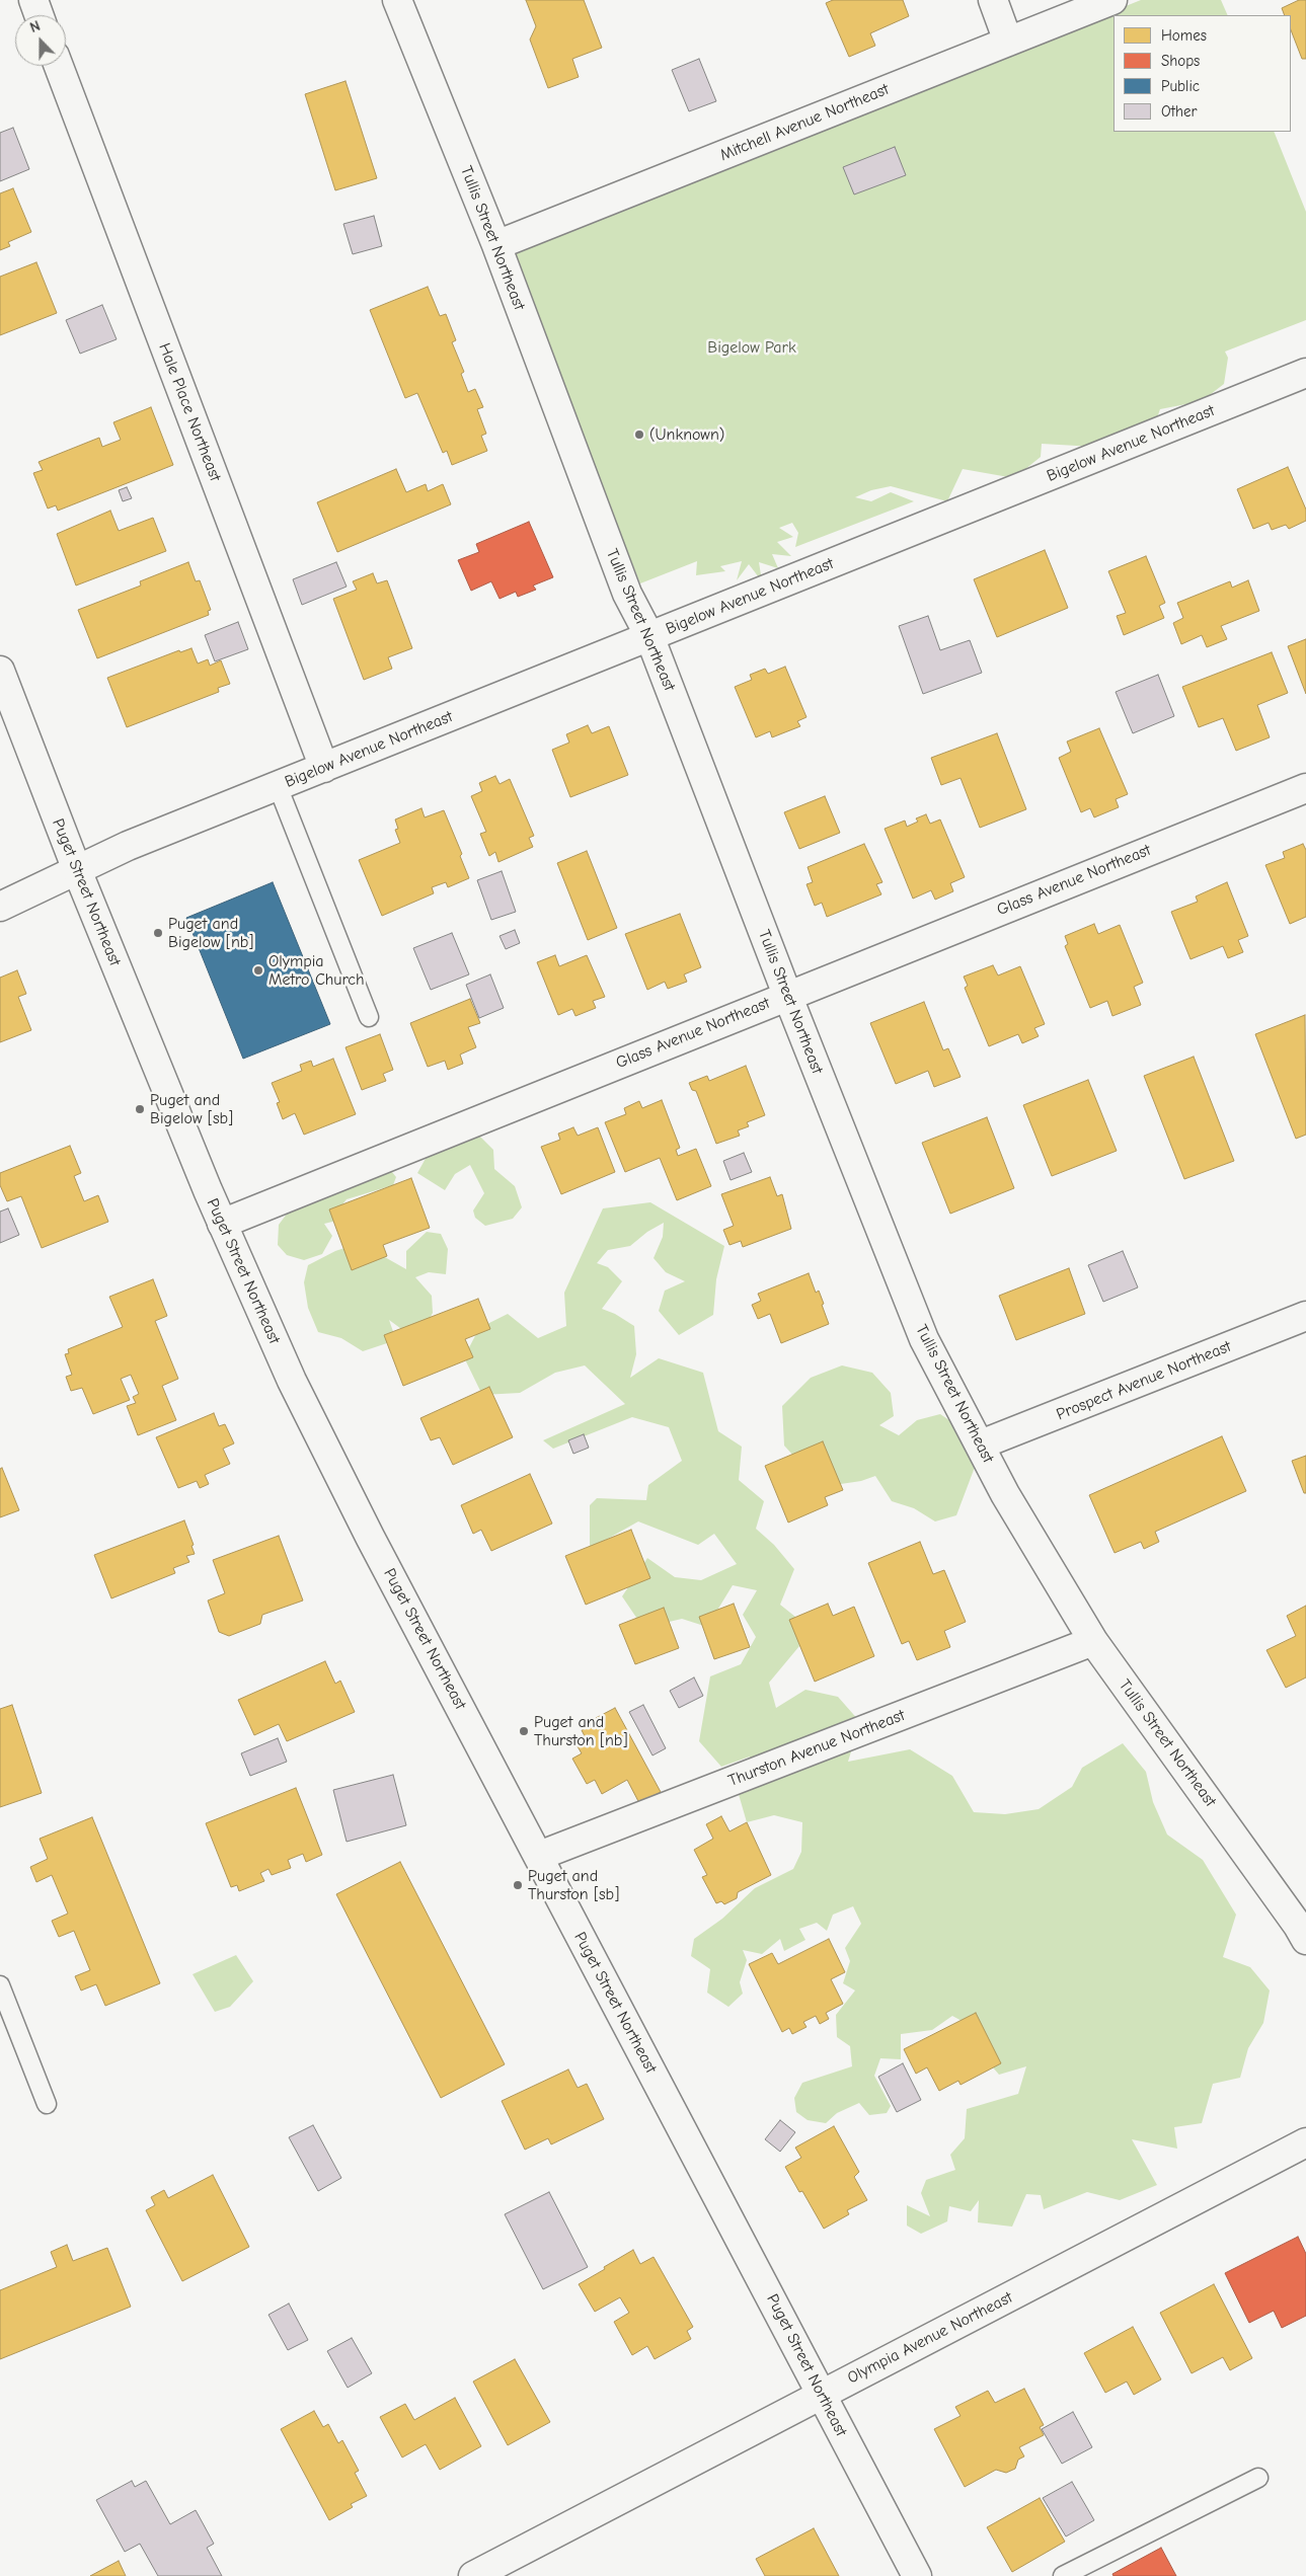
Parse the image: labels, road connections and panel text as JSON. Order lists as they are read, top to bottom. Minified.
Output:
{"streets":{"street":["Mitchell Avenue Northeast","Tullis Street Northeast","Hale Place Northeast","Bigelow Avenue Northeast","Glass Avenue Northeast","Puget Street Northeast","Prospect Avenue Northeast","Thurston Avenue Northeast","Olympia Avenue Northeast"]},"crossings":[["Mitchell Avenue Northeast","Tullis Street Northeast"],["Tullis Street Northeast","Bigelow Avenue Northeast"],["Tullis Street Northeast","Glass Avenue Northeast"],["Tullis Street Northeast","Prospect Avenue Northeast"],["Tullis Street Northeast","Thurston Avenue Northeast"],["Hale Place Northeast","Bigelow Avenue Northeast"],["Bigelow Avenue Northeast","Puget Street Northeast"],["Glass Avenue Northeast","Puget Street Northeast"],["Puget Street Northeast","Thurston Avenue Northeast"],["Puget Street Northeast","Olympia Avenue Northeast"]],"parks":["Bigelow Park"],"places":["(Unknown)","Puget and Bigelow [nb]","Olympia Metro Church","Puget and Bigelow [sb]","Puget and Thurston [nb]","Puget and Thurston [sb]"],"legend":["Homes","Shops","Public","Other"],"north":"top"}
